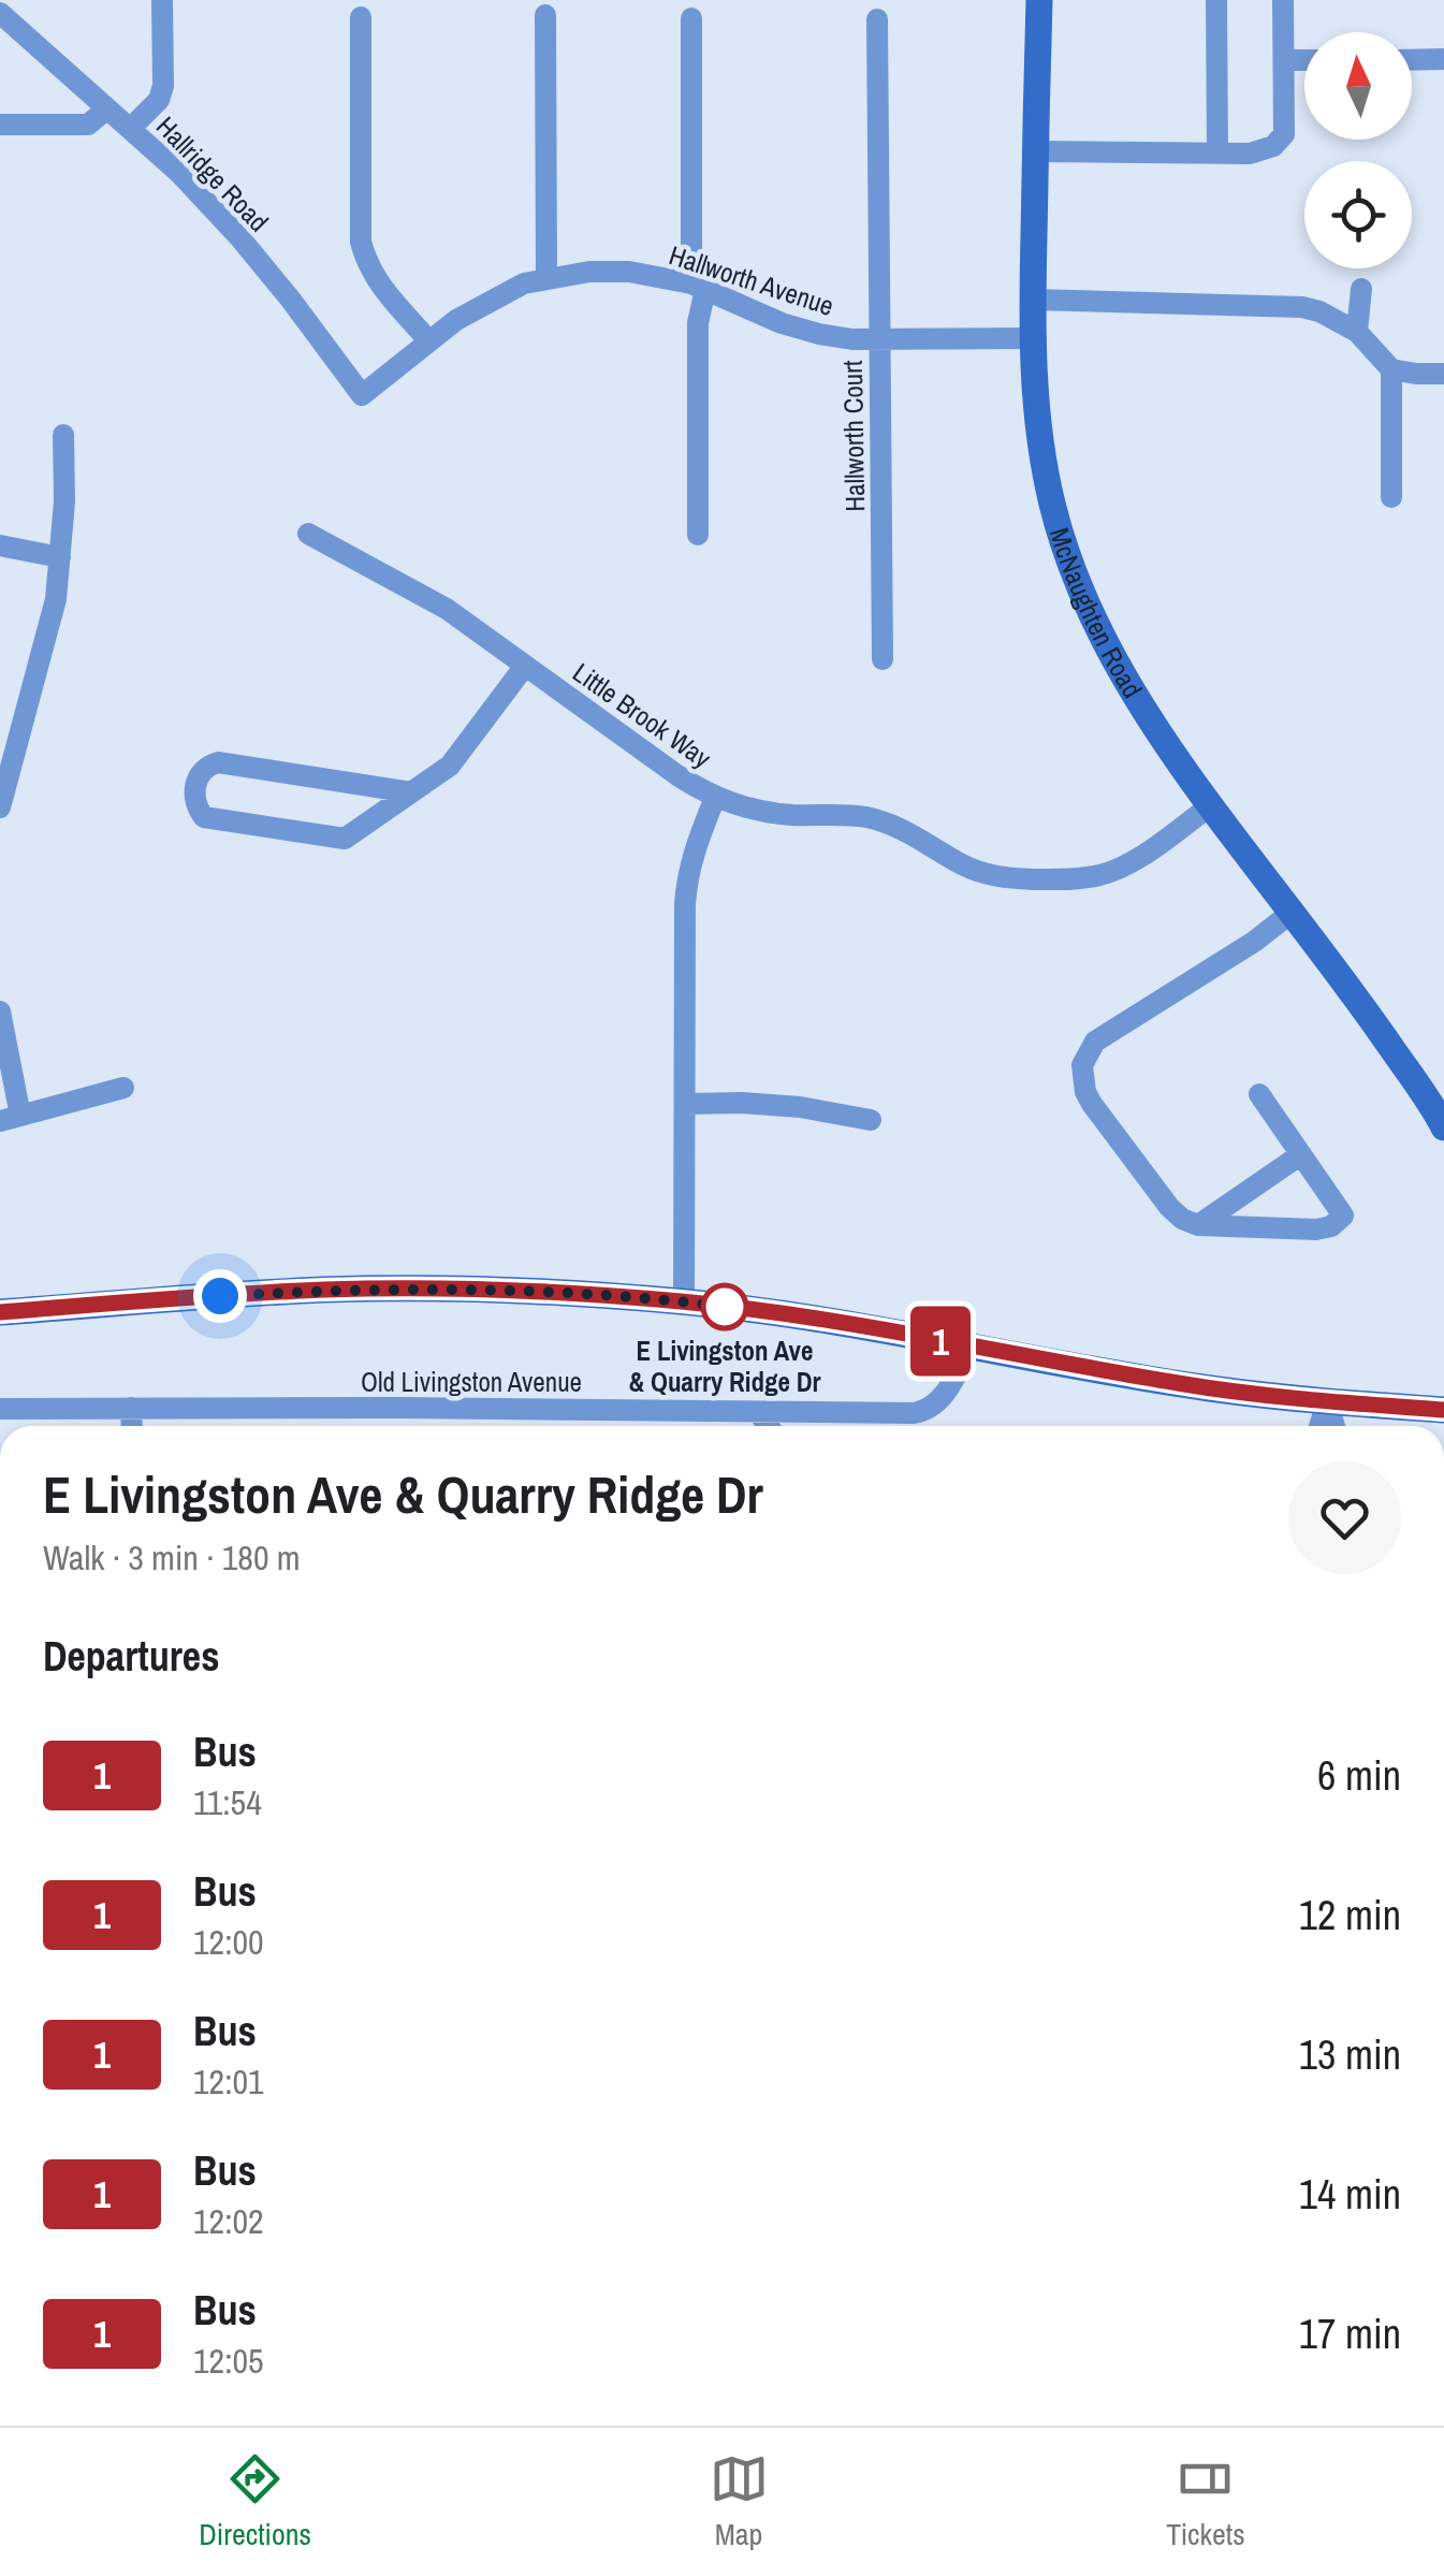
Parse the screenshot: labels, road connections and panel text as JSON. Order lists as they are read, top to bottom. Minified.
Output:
{"streets":{"main road":["McNaughten Road"],"street":["Hallridge Road","Hallworth Avenue","Hallworth Court","Little Brook Way","Old Livingston Avenue"]},"crossings":[["Hallridge Road","Hallworth Avenue"],["Hallworth Avenue","Hallworth Court"],["Hallworth Avenue","McNaughten Road"],["McNaughten Road","Little Brook Way"]],"places":["E Livingston Ave & Quarry Ridge Dr"],"lines":["bus line 1"],"north":"top","page":{"on_map":"1","heading":[["E Livingston Ave & Quarry Ridge Dr","Walk · 3 min · 180 m"],"Departures"],"list":[{"mark":"1","name":"Bus","note":"11:54","value":"6 min"},{"mark":"1","name":"Bus","note":"12:00","value":"12 min"},{"mark":"1","name":"Bus","note":"12:01","value":"13 min"},{"mark":"1","name":"Bus","note":"12:02","value":"14 min"},{"mark":"1","name":"Bus","note":"12:05","value":"17 min"}],"tabs":["Directions","Map","Tickets"]}}
